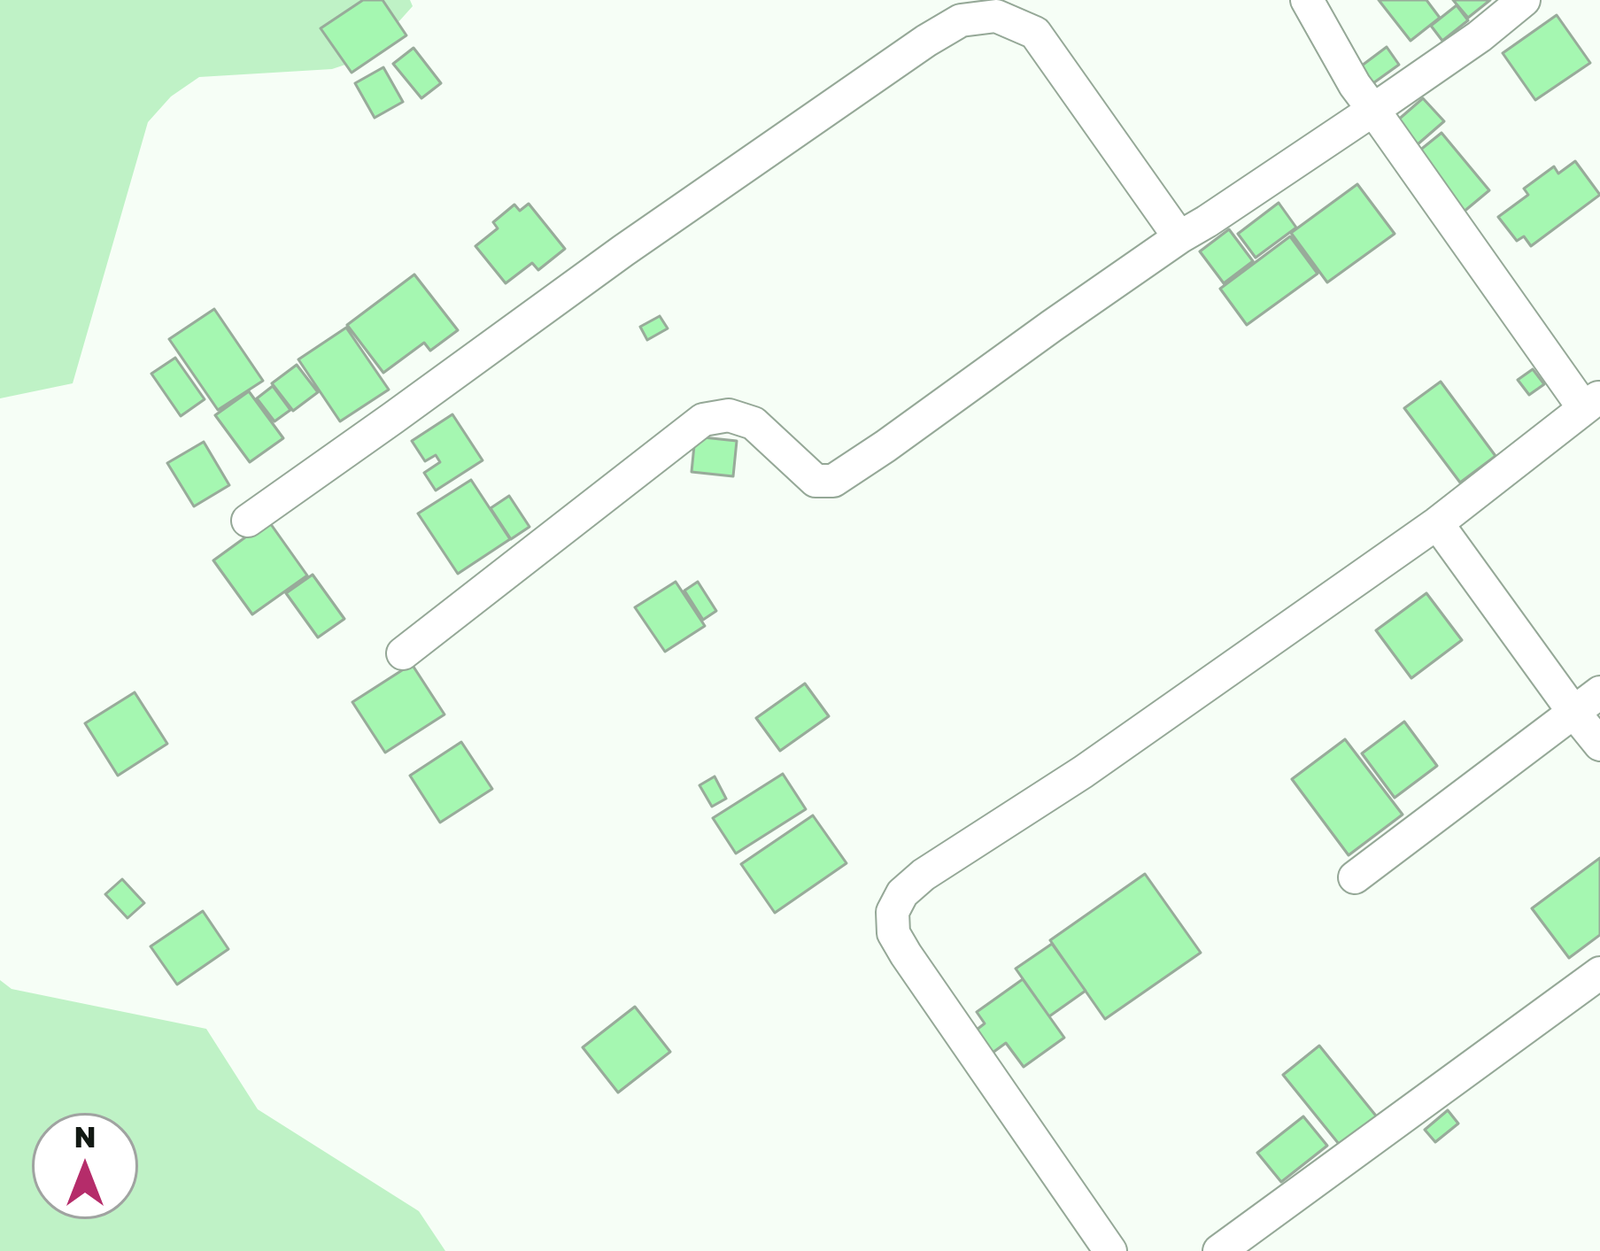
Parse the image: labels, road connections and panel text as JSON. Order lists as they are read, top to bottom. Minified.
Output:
{"north":"top"}
